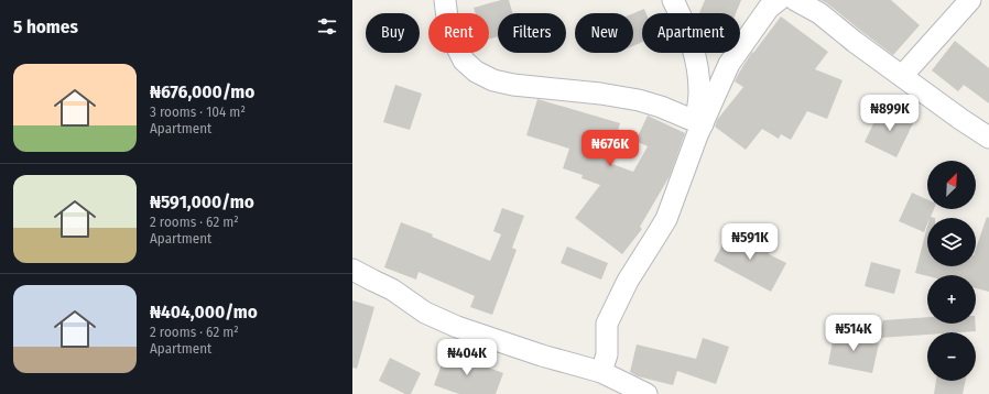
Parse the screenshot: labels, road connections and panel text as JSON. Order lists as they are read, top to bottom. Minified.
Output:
{"north":"top right","page":{"heading":"5 homes","chip":["Buy","Rent","Filters","New","Apartment"],"list":[{"name":"₦676,000/mo","note":"3 rooms · 104 m² · Apartment"},{"name":"₦591,000/mo","note":"2 rooms · 62 m² · Apartment"},{"name":"₦404,000/mo","note":"2 rooms · 62 m² · Apartment"}],"price":["₦899K","₦676K","₦591K","₦514K","₦404K"],"map_buttons":["+","−"]}}
